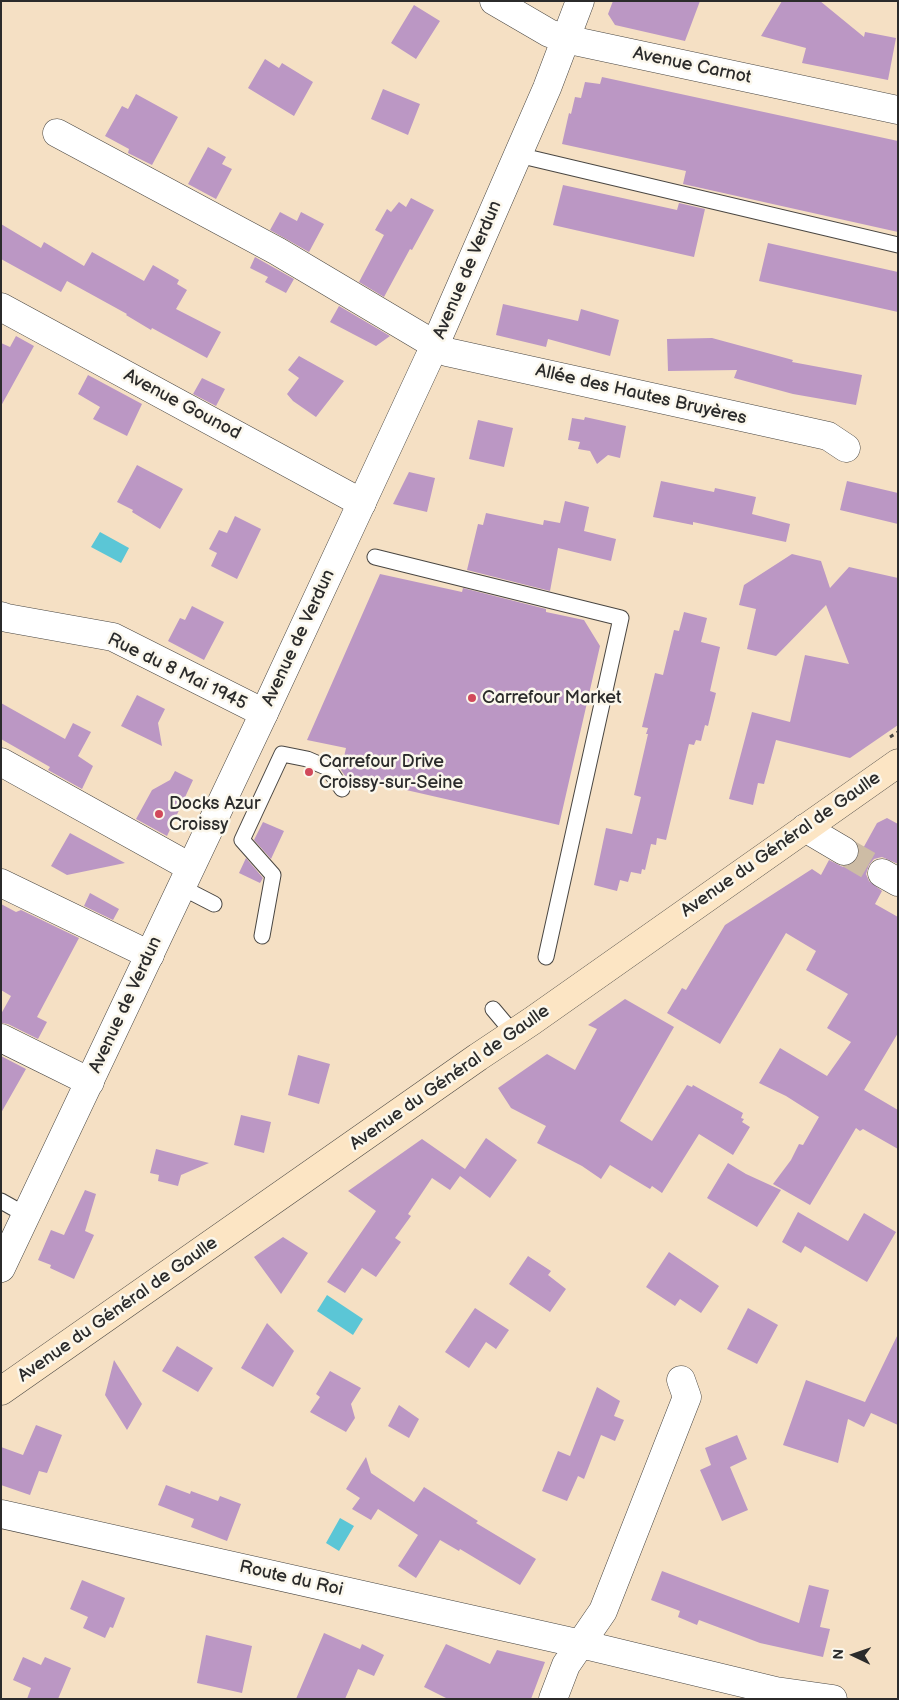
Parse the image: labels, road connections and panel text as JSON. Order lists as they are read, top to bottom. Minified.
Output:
{"streets":{"main road":["Avenue du Général de Gaulle"],"street":["Avenue Carnot","Avenue de Verdun","Allée des Hautes Bruyères","Avenue Gounod","Rue du 8 Mai 1945","Route du Roi"]},"crossings":[["Avenue Carnot","Avenue de Verdun"],["Avenue de Verdun","Allée des Hautes Bruyères"],["Avenue de Verdun","Avenue Gounod"],["Avenue de Verdun","Rue du 8 Mai 1945"]],"places":["Carrefour Market","Carrefour Drive Croissy-sur-Seine","Docks Azur Croissy"],"north":"left"}
